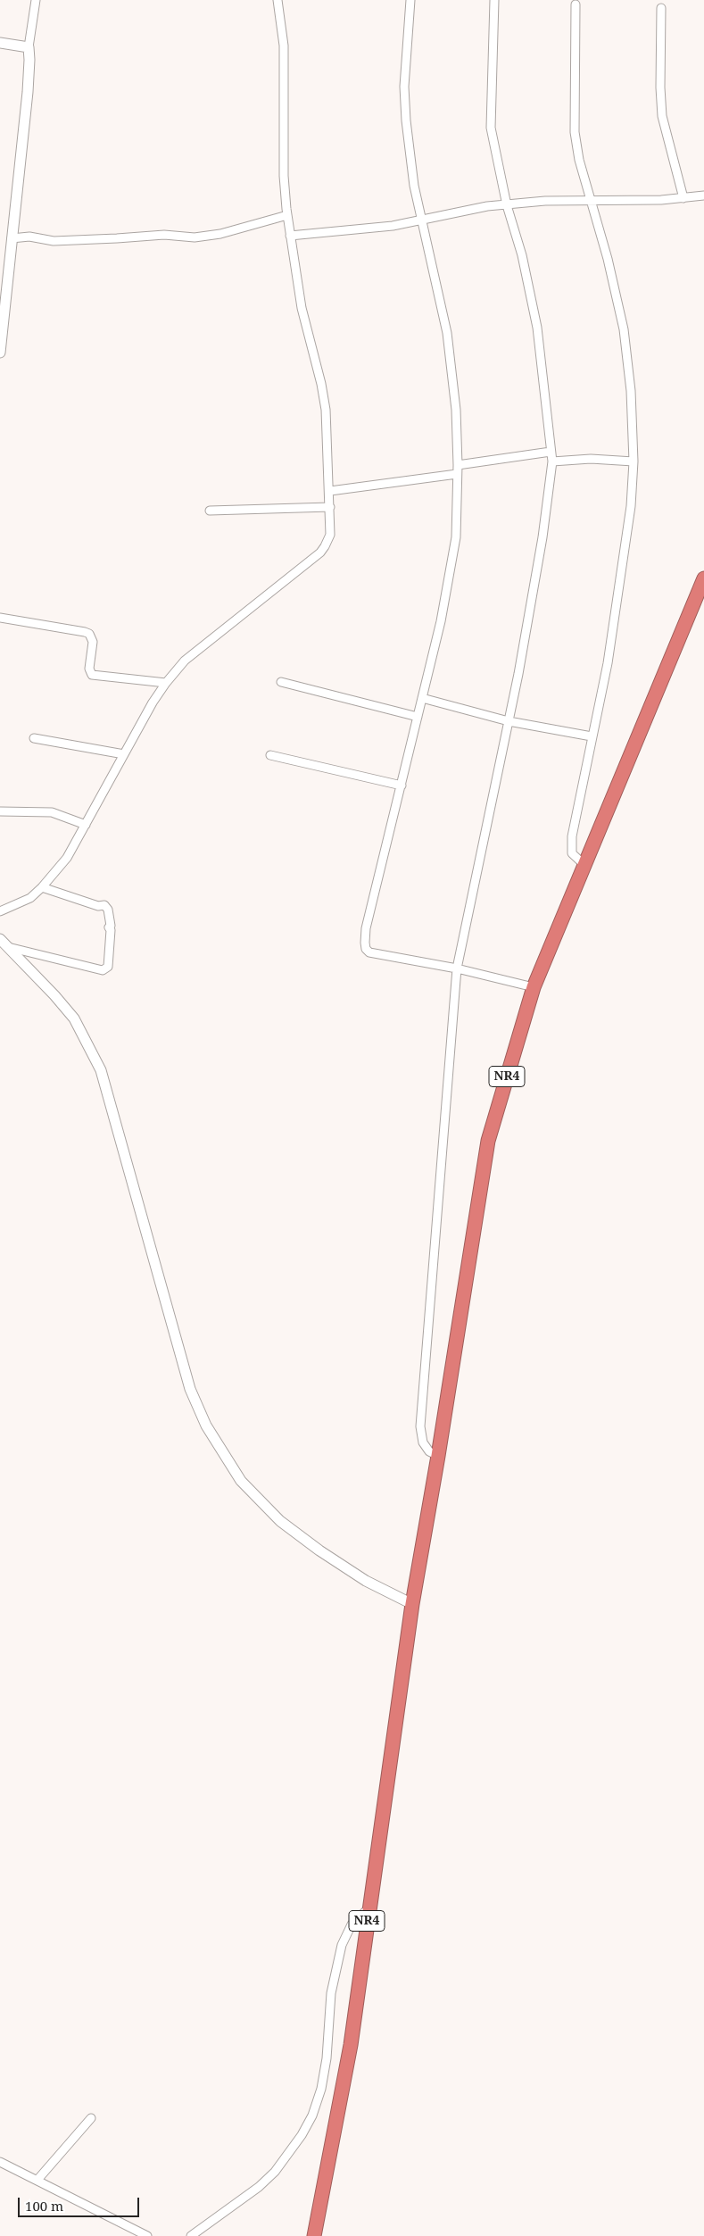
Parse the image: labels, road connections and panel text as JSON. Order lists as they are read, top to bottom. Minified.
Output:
{"streets":{"highway":["NR4"]},"scale_bar":"100 m"}
